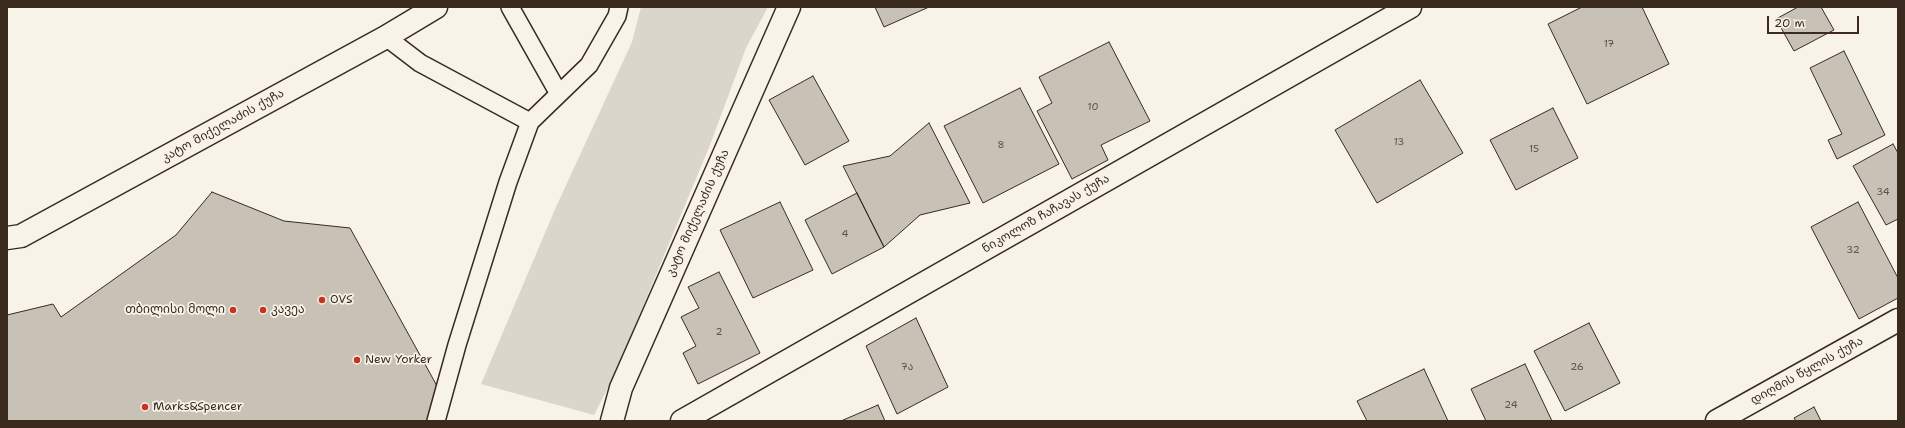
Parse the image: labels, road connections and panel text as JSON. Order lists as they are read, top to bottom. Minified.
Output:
{"streets":{"street":["კატო მიქელაძის ქუჩა","ნიკოლოზ ჩაჩავას ქუჩა","დიღმის წყლის ქუჩა"]},"places":["OVS","თბილისი მოლი","კავეა","New Yorker","Marks&Spencer"],"house_numbers":["17","10","13","8","15","34","4","32","2","7ა","26","24"],"scale_bar":"20 m"}
